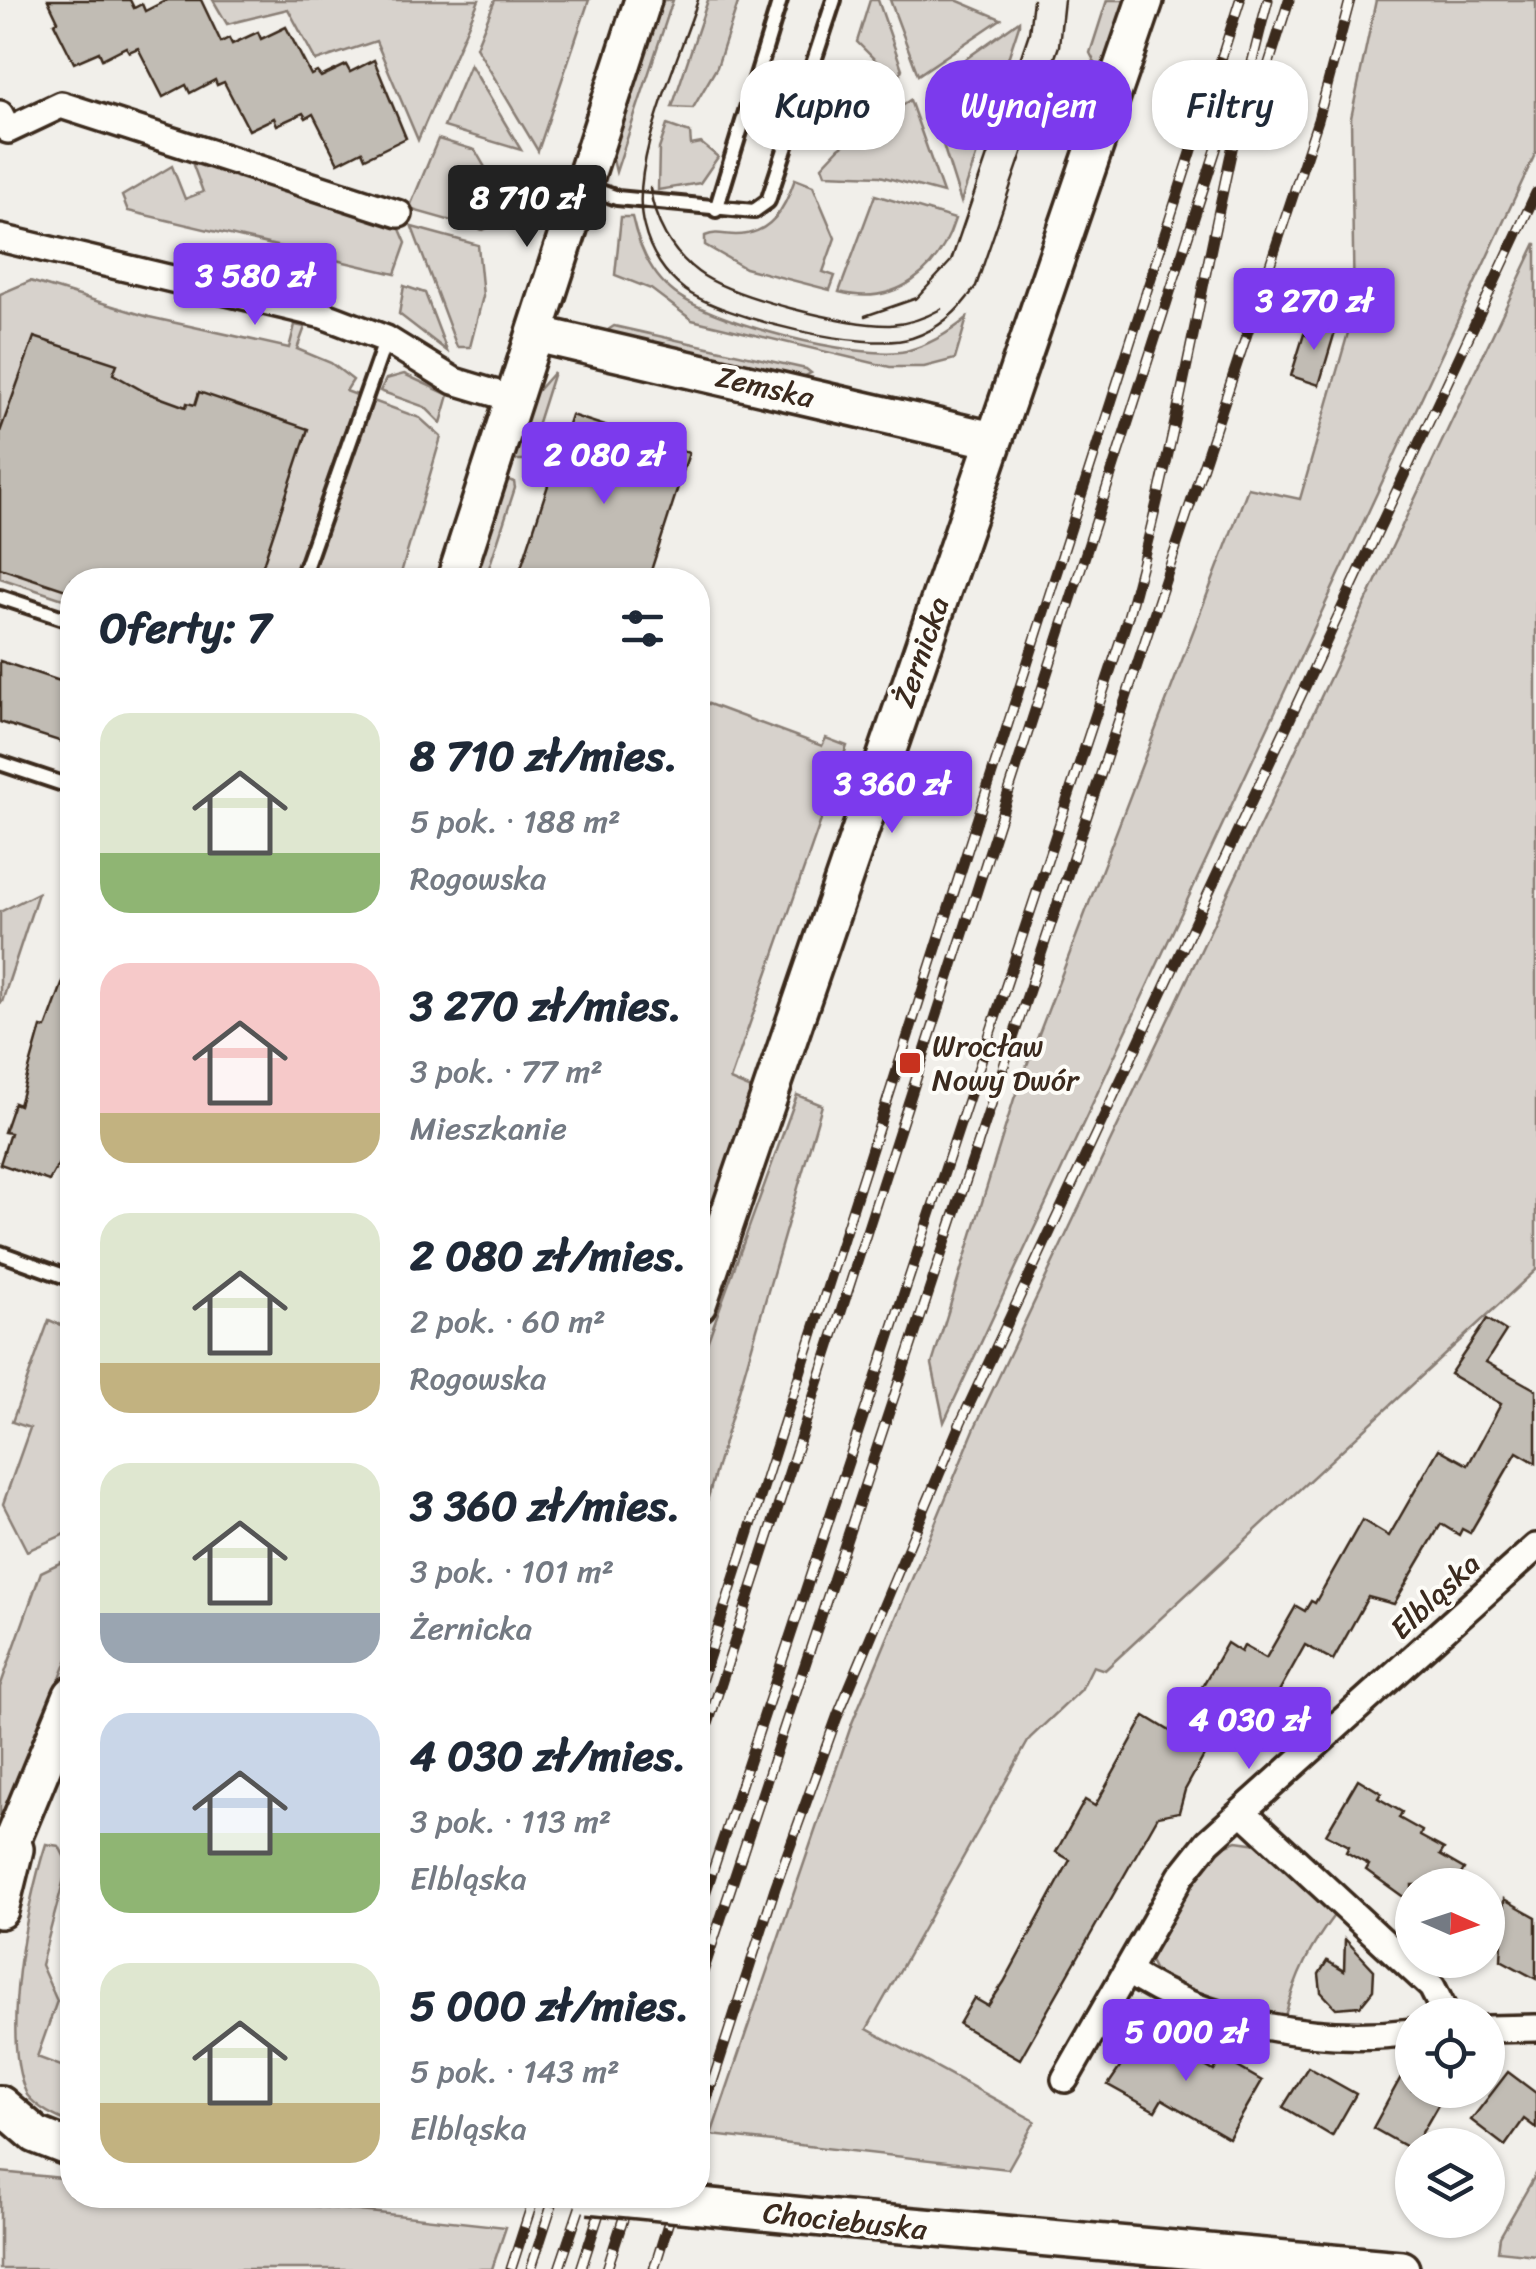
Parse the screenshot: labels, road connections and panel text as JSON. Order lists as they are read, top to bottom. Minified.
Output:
{"streets":{"street":["Zemska","Żernicka","Elbląska","Chociebuska"]},"crossings":[["Zemska","Żernicka"]],"places":{"transit":["Wrocław Nowy Dwór"]},"north":"right","page":{"chip":["Kupno","Wynajem","Filtry"],"price":["8 710 zł","3 580 zł","3 270 zł","2 080 zł","3 360 zł","4 030 zł","5 000 zł"],"heading":"Oferty: 7","list":[{"name":"8 710 zł/mies.","note":"5 pok. · 188 m² · Rogowska"},{"name":"3 270 zł/mies.","note":"3 pok. · 77 m² · Mieszkanie"},{"name":"2 080 zł/mies.","note":"2 pok. · 60 m² · Rogowska"},{"name":"3 360 zł/mies.","note":"3 pok. · 101 m² · Żernicka"},{"name":"4 030 zł/mies.","note":"3 pok. · 113 m² · Elbląska"},{"name":"5 000 zł/mies.","note":"5 pok. · 143 m² · Elbląska"}]}}
